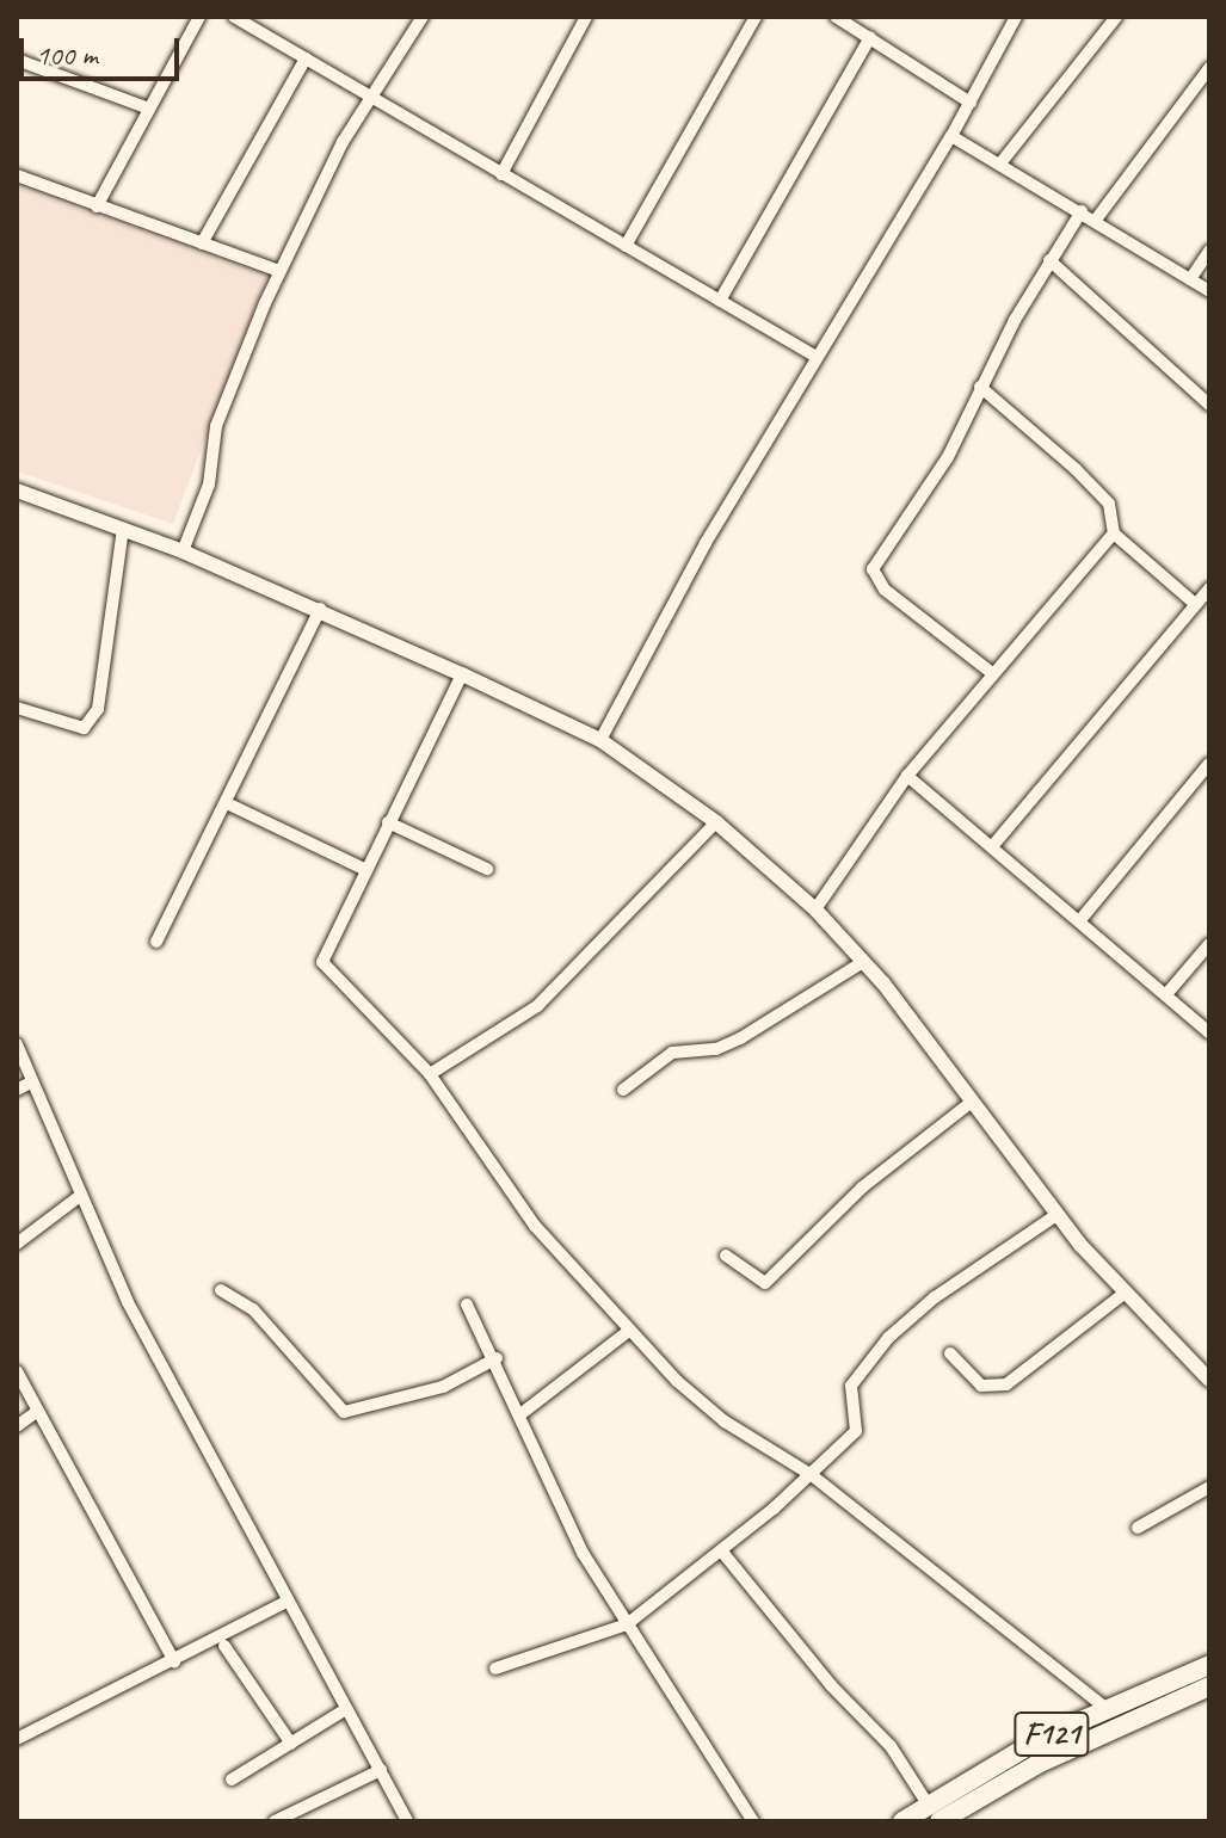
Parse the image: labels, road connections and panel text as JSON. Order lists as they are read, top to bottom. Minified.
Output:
{"streets":{"main road":["F121"]},"scale_bar":"100 m"}
